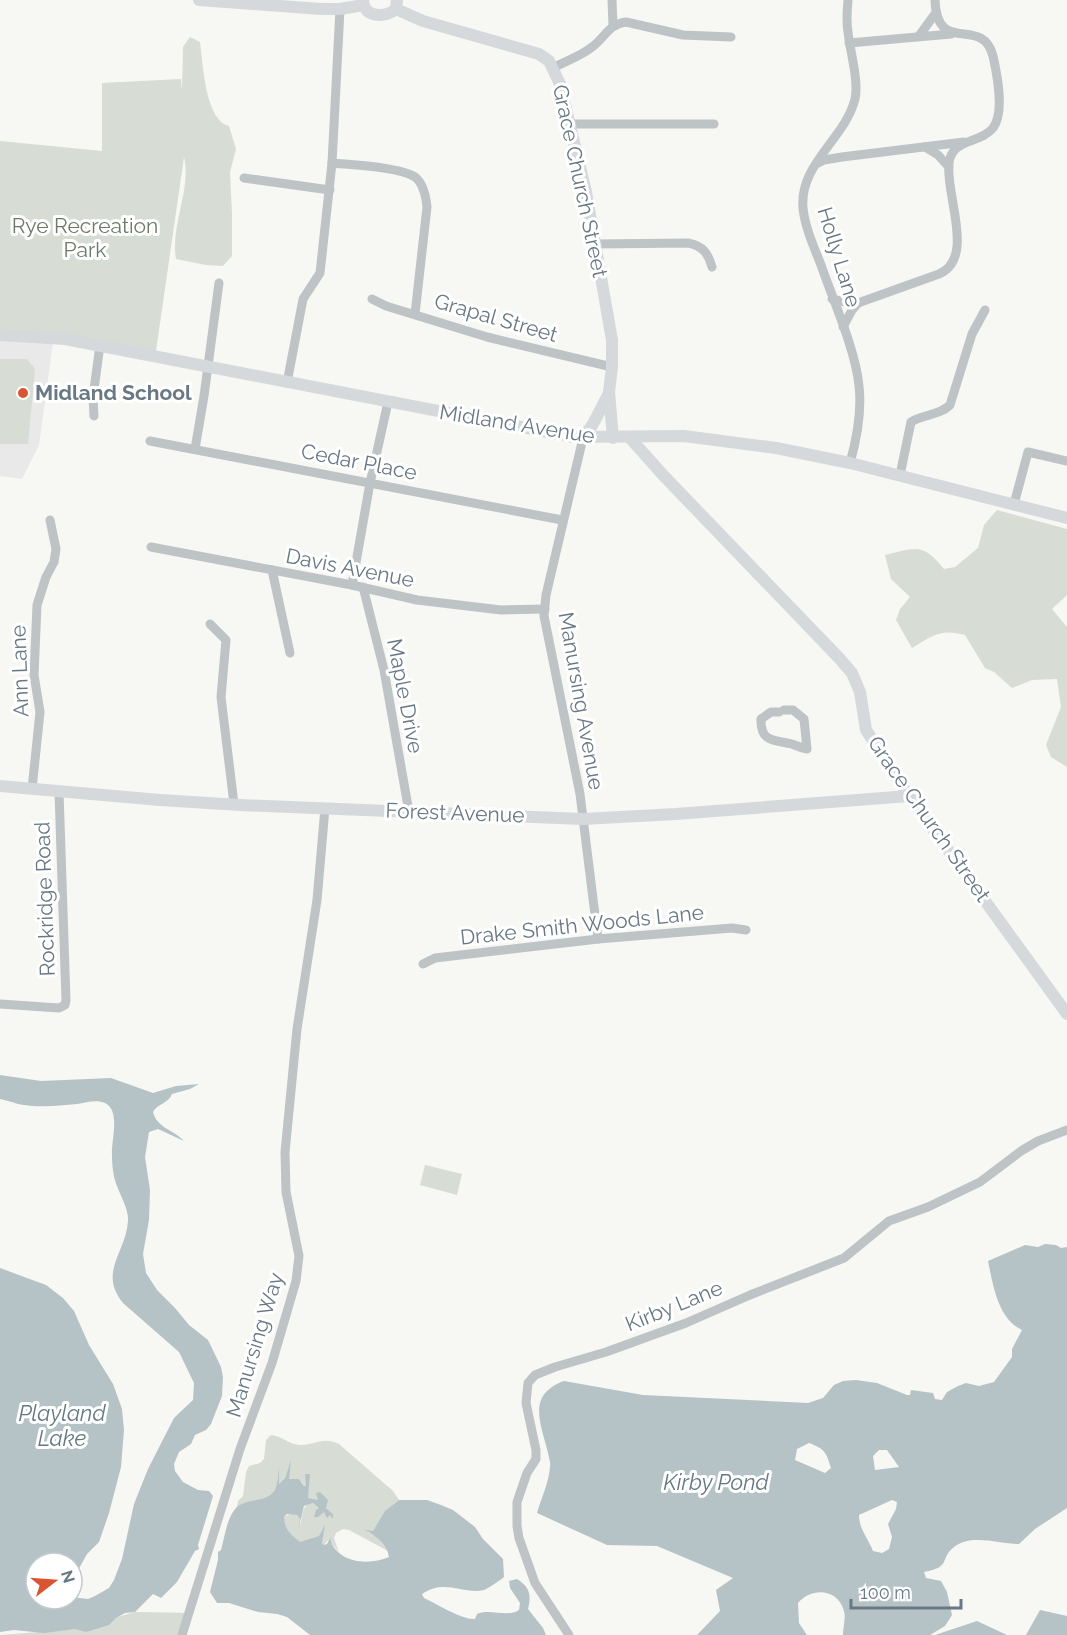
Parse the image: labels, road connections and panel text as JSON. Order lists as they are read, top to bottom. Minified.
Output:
{"streets":{"street":["Grace Church Street","Holly Lane","Grapal Street","Midland Avenue","Cedar Place","Davis Avenue","Ann Lane","Maple Drive","Manursing Avenue","Forest Avenue","Rockridge Road","Drake Smith Woods Lane","Kirby Lane","Manursing Way"]},"crossings":[["Grace Church Street","Grapal Street"],["Grace Church Street","Midland Avenue"],["Grace Church Street","Manursing Avenue"],["Grace Church Street","Forest Avenue"],["Holly Lane","Midland Avenue"],["Midland Avenue","Manursing Avenue"],["Cedar Place","Manursing Avenue"],["Davis Avenue","Maple Drive"],["Davis Avenue","Manursing Avenue"],["Ann Lane","Forest Avenue"],["Maple Drive","Forest Avenue"],["Manursing Avenue","Forest Avenue"],["Manursing Avenue","Drake Smith Woods Lane"],["Forest Avenue","Rockridge Road"],["Forest Avenue","Manursing Way"]],"water":["Playland Lake","Kirby Pond"],"parks":["Rye Recreation Park"],"places":["Midland School"],"scale_bar":"100 m","north":"right"}
